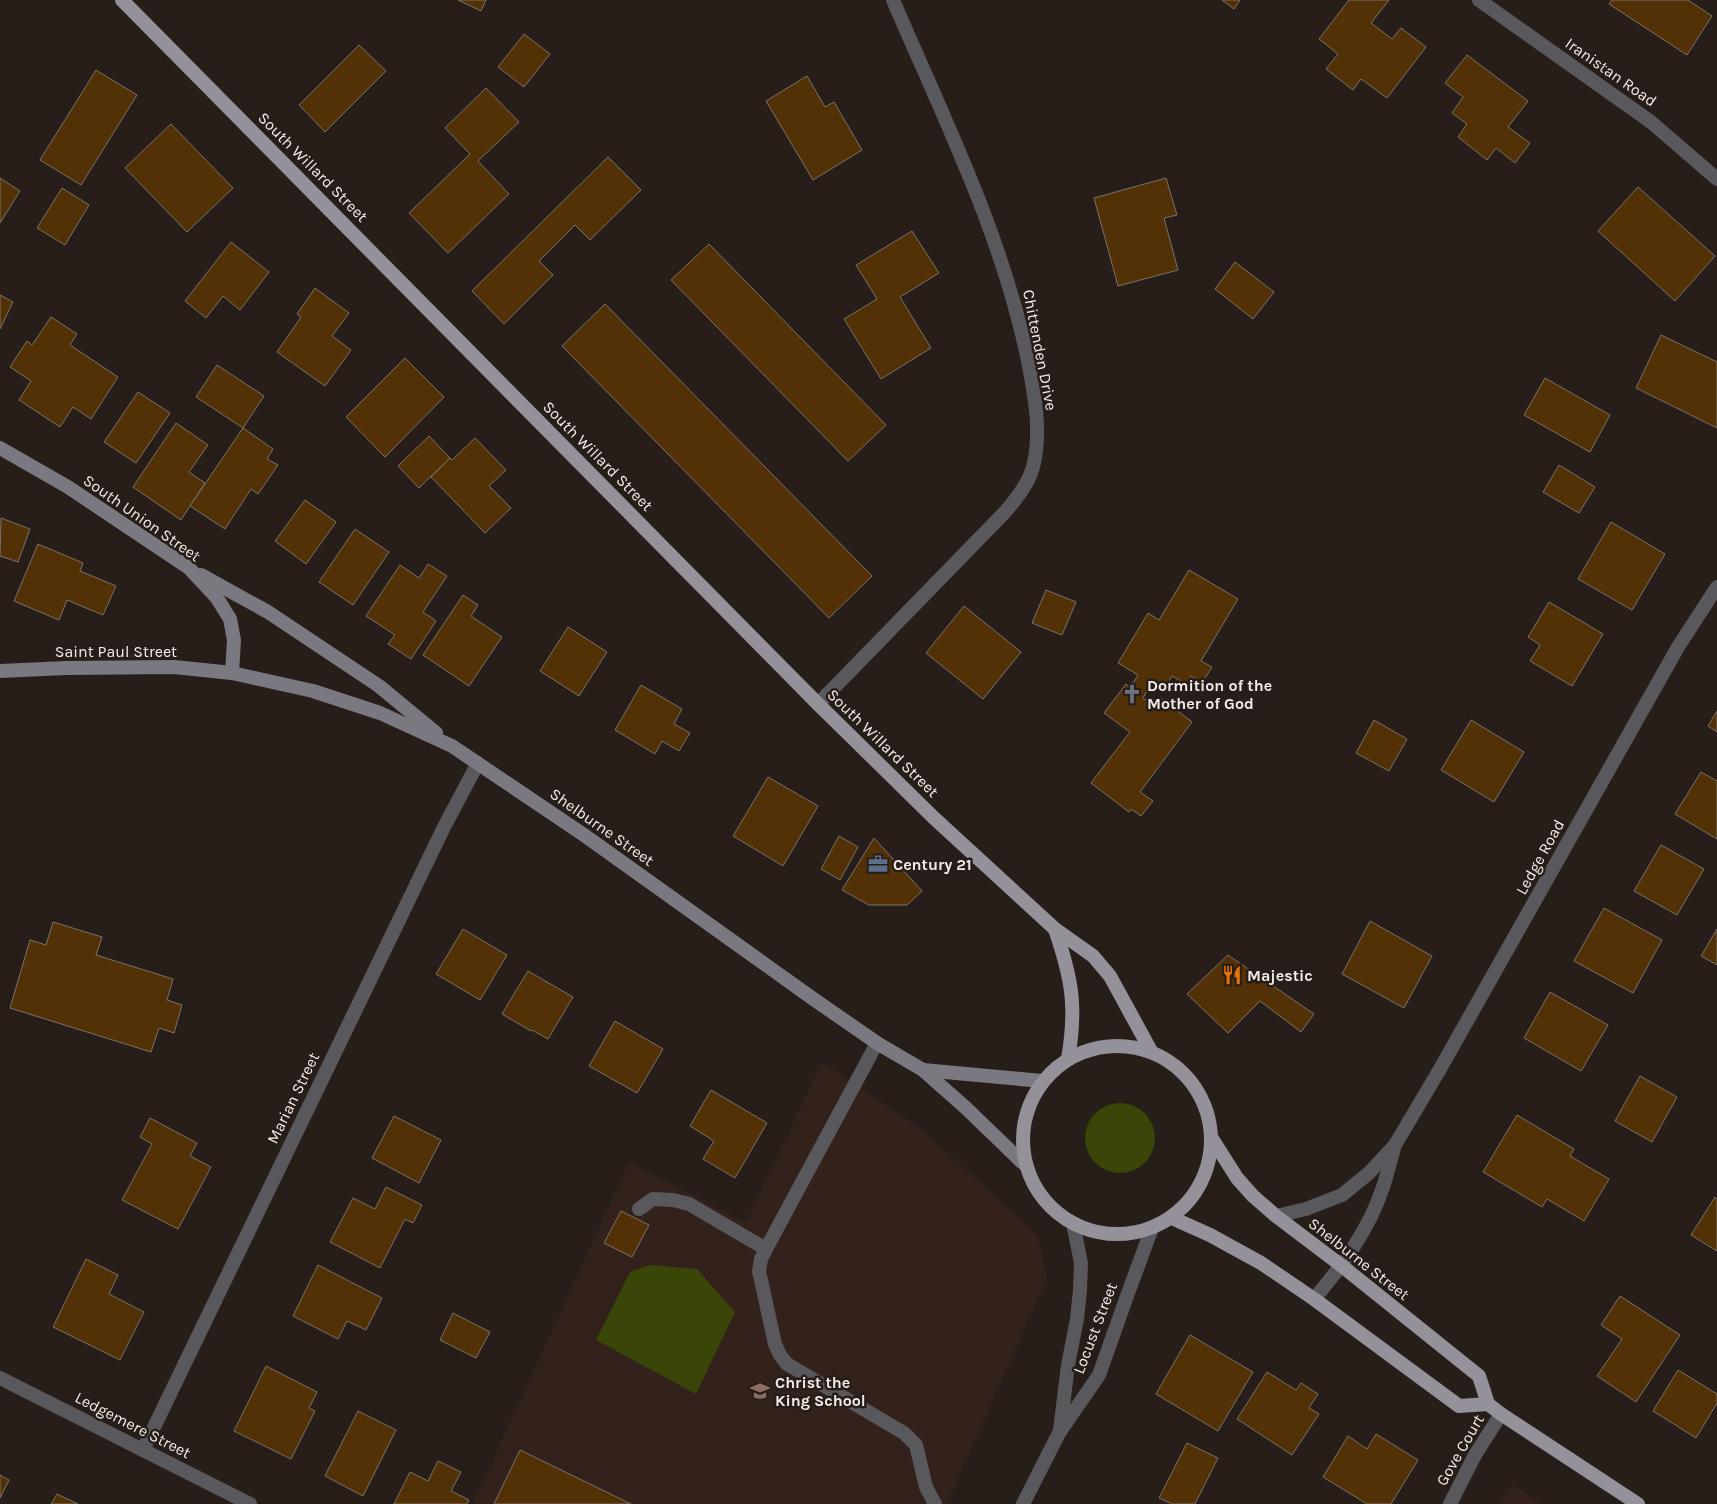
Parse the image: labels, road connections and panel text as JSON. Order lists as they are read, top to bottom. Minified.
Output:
{"streets":{"main road":["South Willard Street","South Union Street","Saint Paul Street","Shelburne Street"],"street":["Iranistan Road","Chittenden Drive","Ledge Road","Marian Street","Locust Street","Ledgemere Street","Gove Court"]},"crossings":[["South Willard Street","Chittenden Drive"],["South Willard Street","Shelburne Street"],["South Union Street","Saint Paul Street"],["South Union Street","Shelburne Street"],["Saint Paul Street","Shelburne Street"],["Shelburne Street","Ledge Road"],["Shelburne Street","Marian Street"],["Shelburne Street","Locust Street"],["Marian Street","Ledgemere Street"]],"places":{"church":["Dormition of the Mother of God"],"office":["Century 21"],"restaurant":["Majestic"],"school or university":["Christ the King School"]}}
